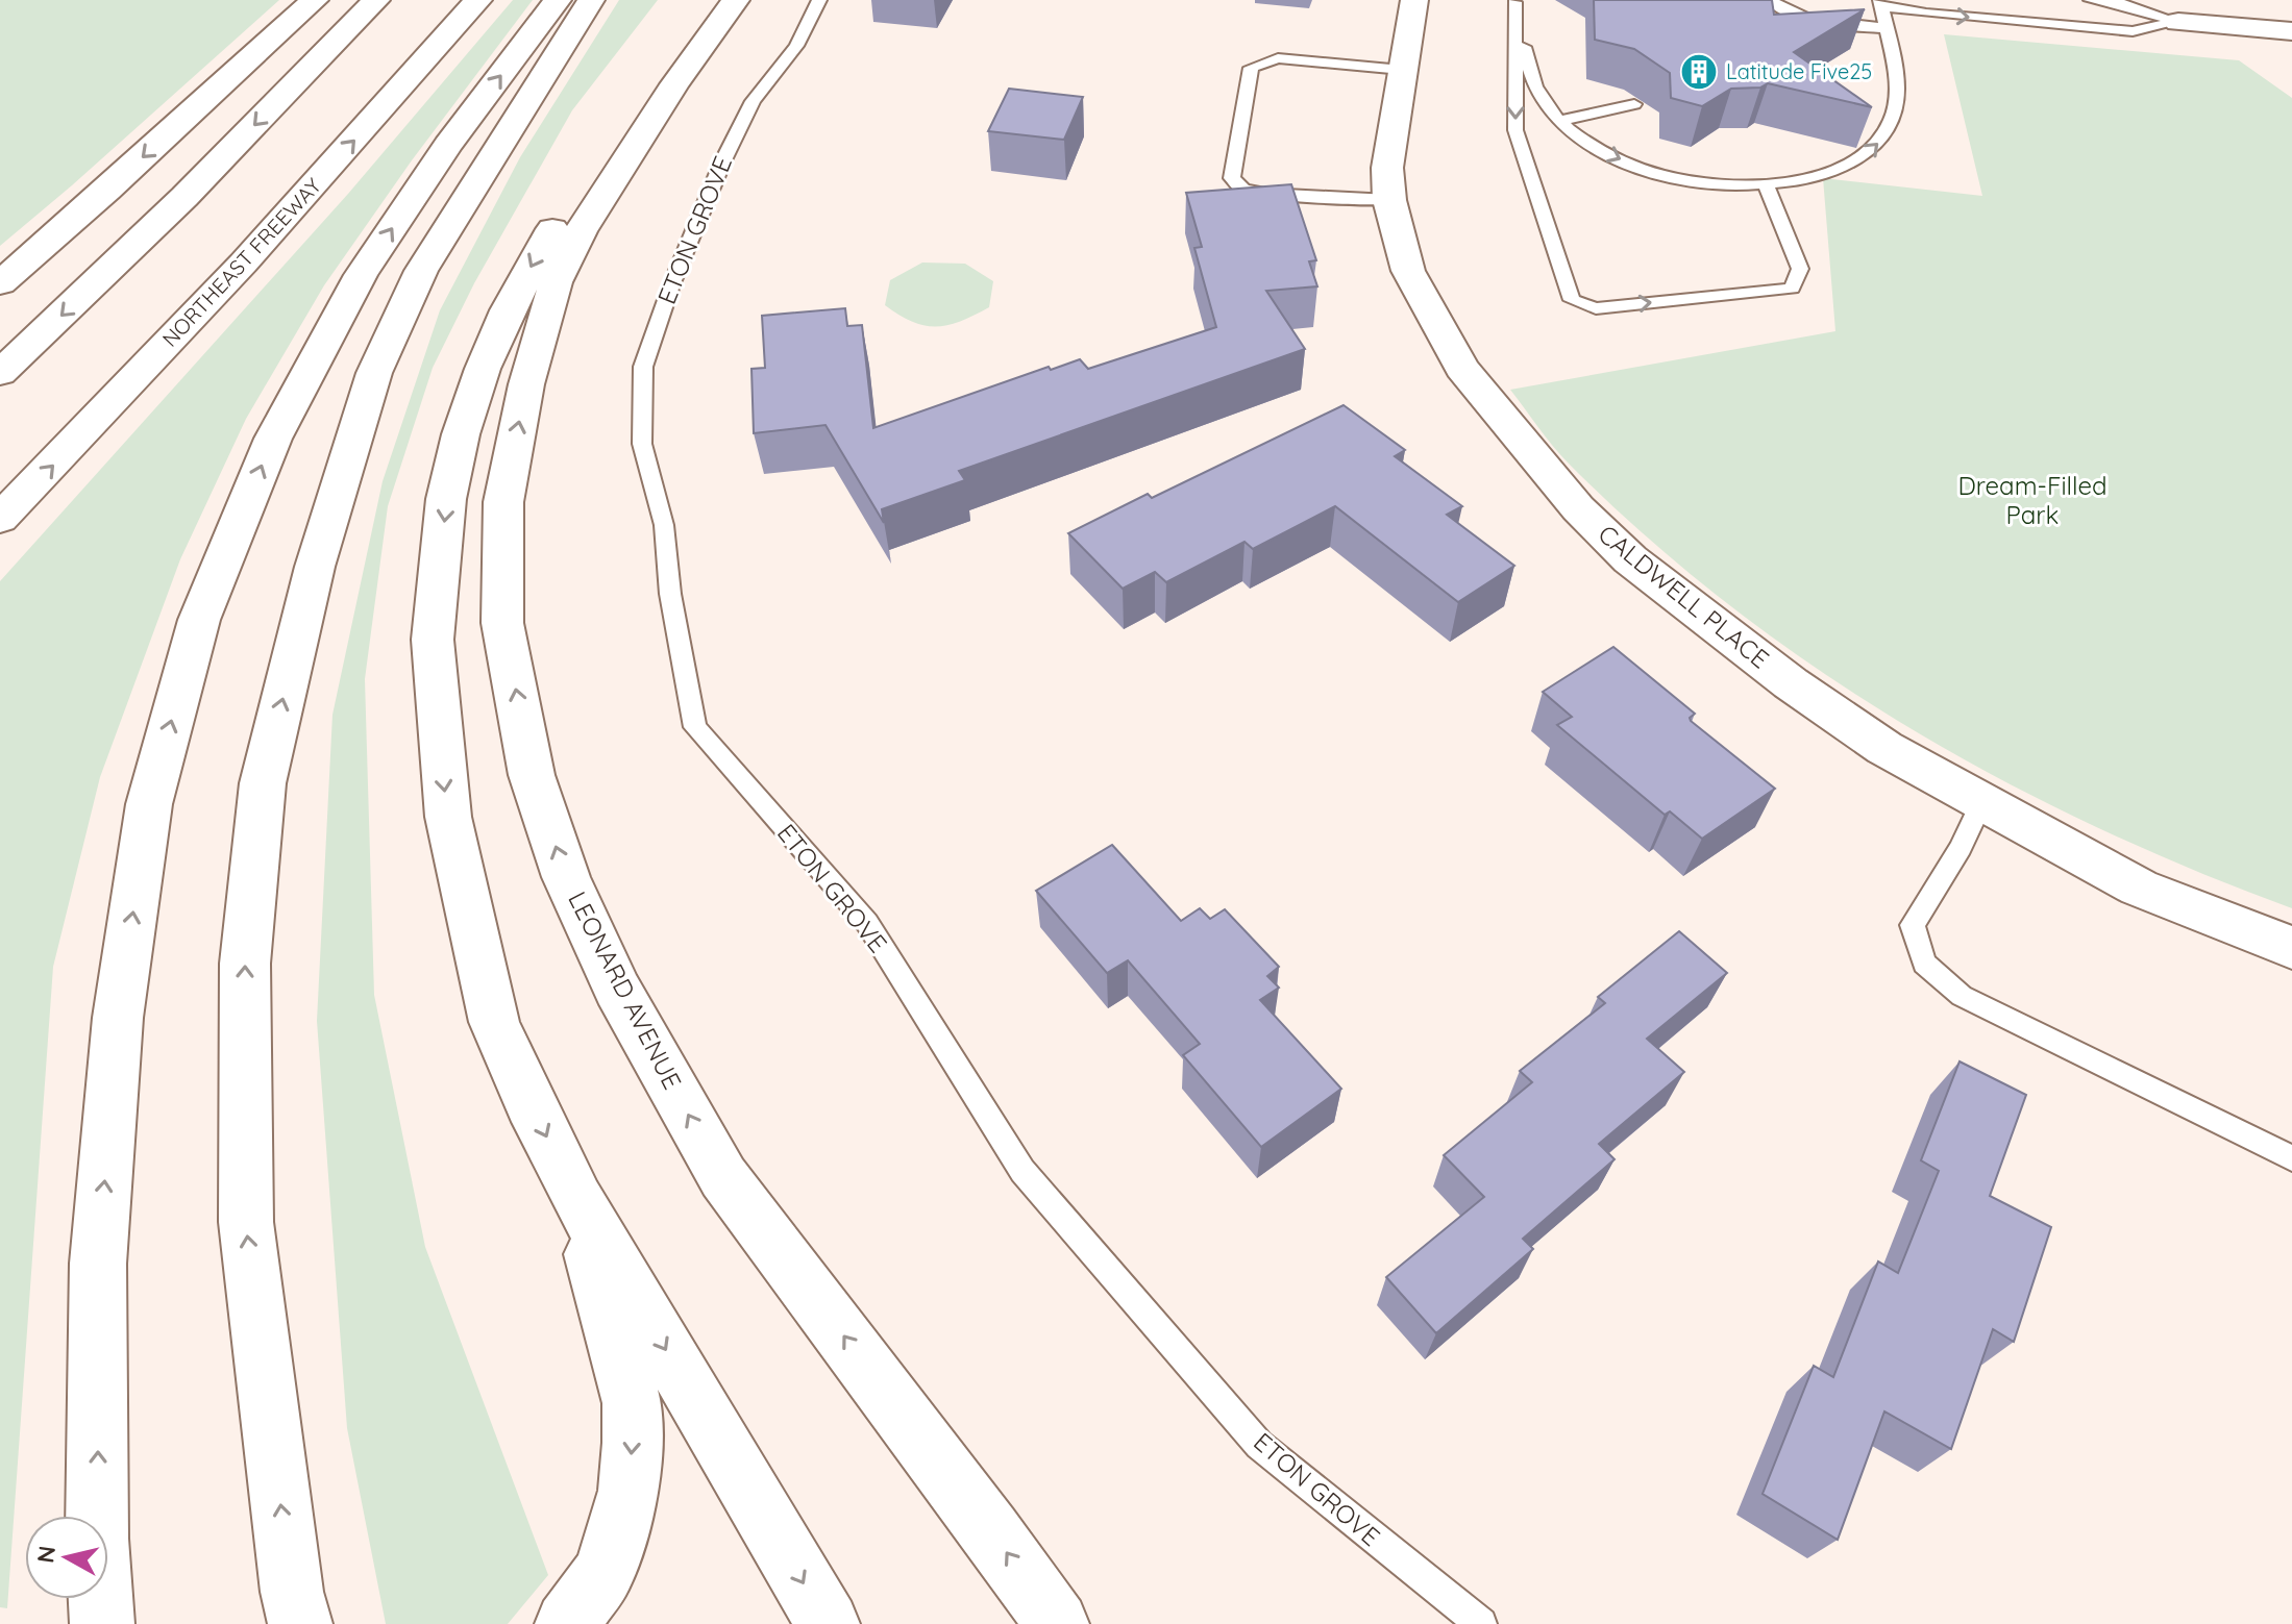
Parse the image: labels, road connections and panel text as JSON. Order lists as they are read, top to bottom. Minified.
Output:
{"streets":{"main road":["NORTHEAST FREEWAY","CALDWELL PLACE","LEONARD AVENUE"],"lane":["ETON GROVE"]},"parks":["Dream-Filled Park"],"places":{"building":["Latitude Five25"]},"north":"left"}
